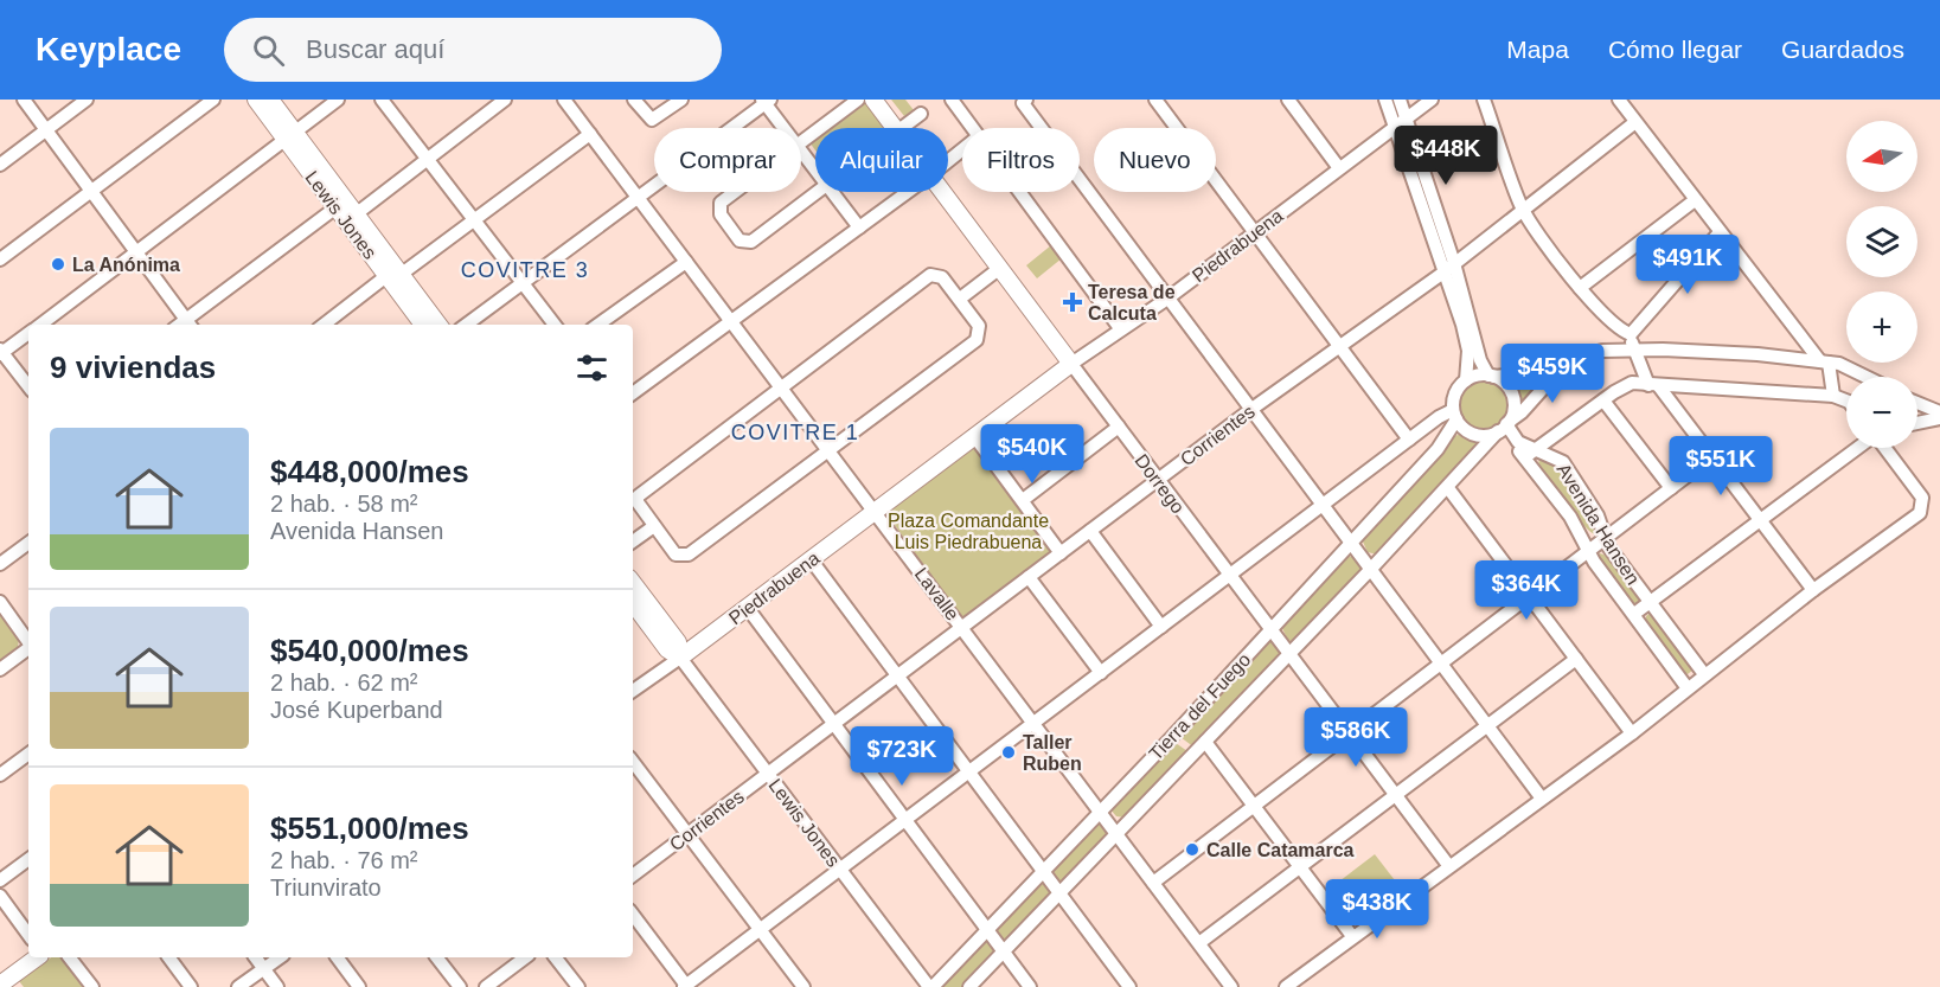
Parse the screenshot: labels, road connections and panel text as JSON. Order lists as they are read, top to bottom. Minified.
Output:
{"streets":{"main road":["Lewis Jones","Piedrabuena","Dorrego"],"street":["Corrientes","Avenida Hansen","Lavalle","Tierra del Fuego"]},"crossings":[["Lewis Jones","Piedrabuena"],["Lewis Jones","Corrientes"],["Lewis Jones","Tierra del Fuego"],["Piedrabuena","Dorrego"],["Piedrabuena","Lavalle"],["Corrientes","Dorrego"],["Corrientes","Lavalle"],["Dorrego","Tierra del Fuego"],["Avenida Hansen","Tierra del Fuego"],["Lavalle","Tierra del Fuego"]],"districts":["COVITRE 3","COVITRE 1"],"parks":["Plaza Comandante Luis Piedrabuena"],"places":{"other":["La Anónima","Taller Ruben","Calle Catamarca"],"health":["Teresa de Calcuta"]},"north":"left","page":{"header":"Keyplace","search":"Buscar aquí","nav":["Mapa","Cómo llegar","Guardados"],"map_buttons":["+","−"],"price":["$448K","$491K","$459K","$540K","$551K","$364K","$586K","$723K","$438K"],"chip":["Comprar","Alquilar","Filtros","Nuevo"],"heading":"9 viviendas","list":[{"name":"$448,000/mes","note":"2 hab. · 58 m² · Avenida Hansen"},{"name":"$540,000/mes","note":"2 hab. · 62 m² · José Kuperband"},{"name":"$551,000/mes","note":"2 hab. · 76 m² · Triunvirato"}]}}
